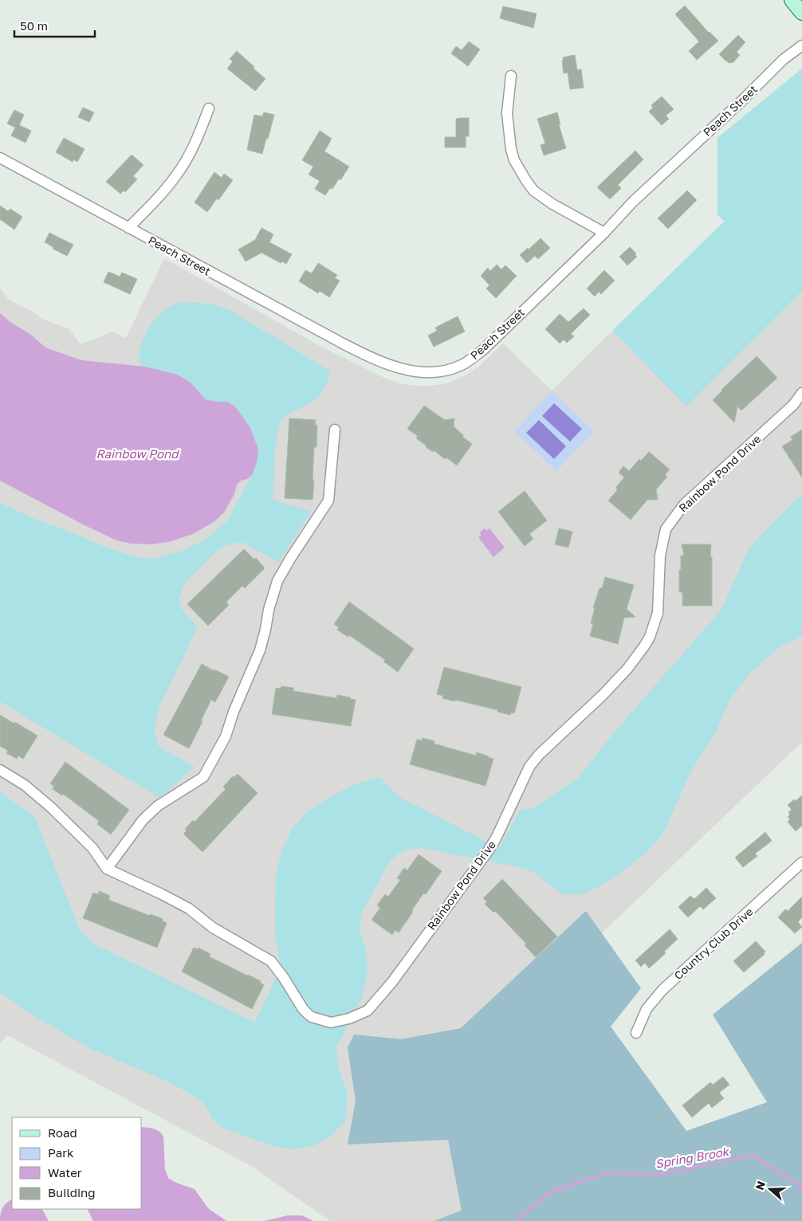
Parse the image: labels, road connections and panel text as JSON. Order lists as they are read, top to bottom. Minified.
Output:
{"streets":{"street":["Peach Street","Rainbow Pond Drive","Country Club Drive"]},"water":["Rainbow Pond","Spring Brook"],"legend":["Road","Park","Water","Building"],"scale_bar":"50 m","north":"left"}
